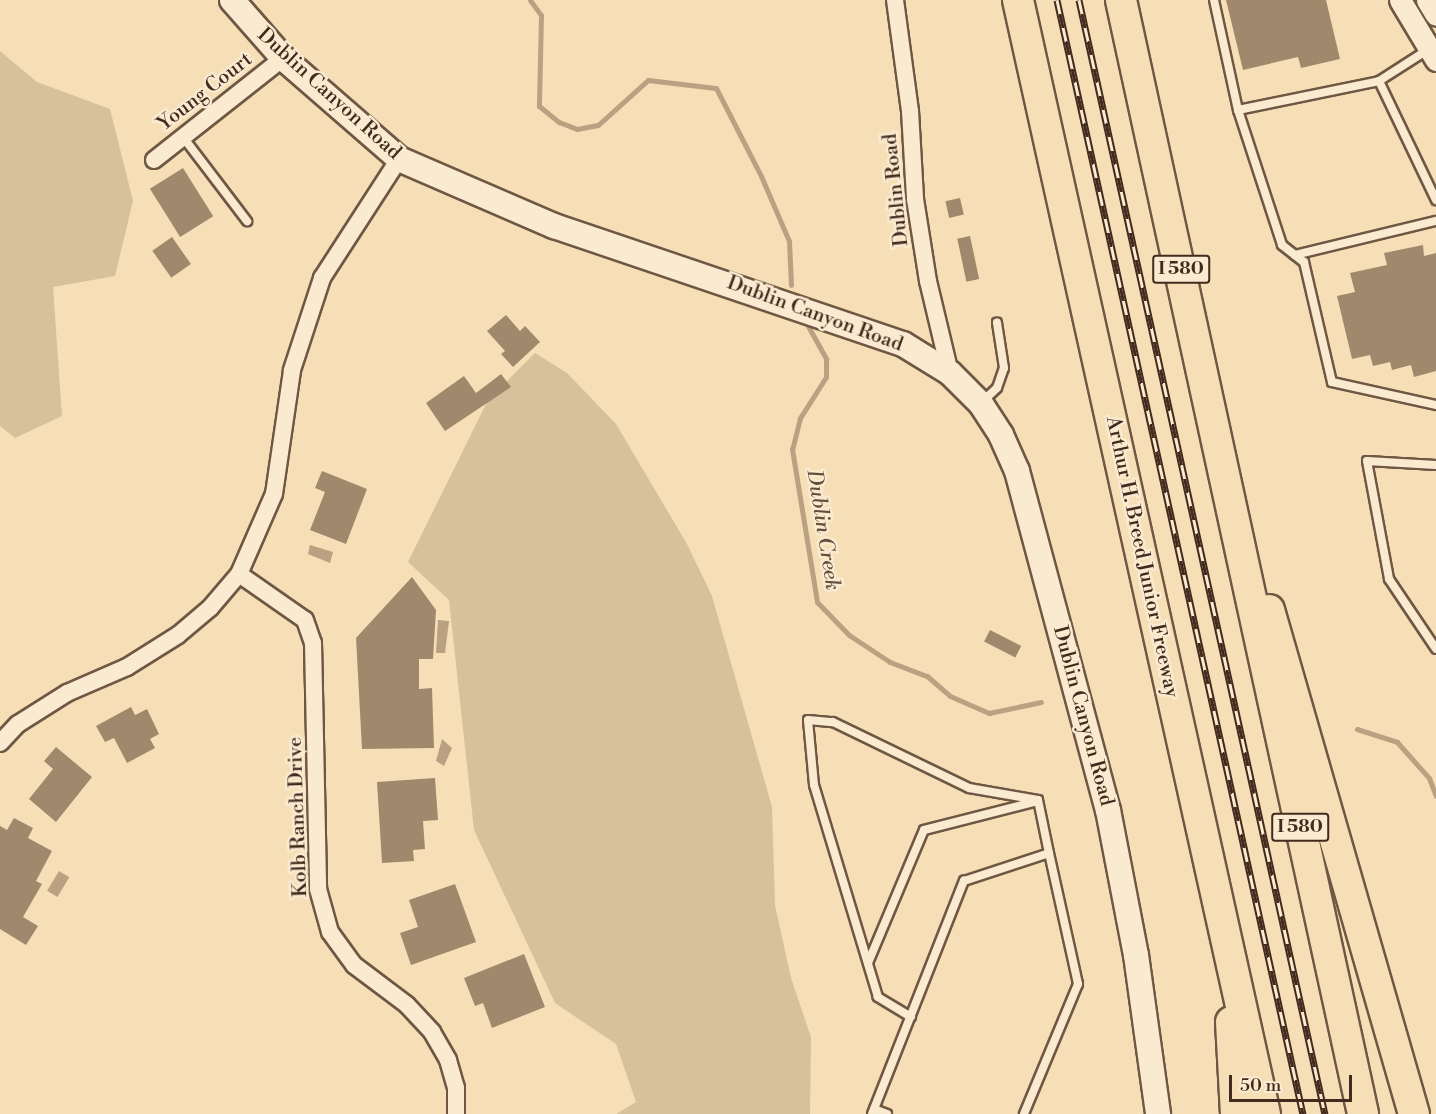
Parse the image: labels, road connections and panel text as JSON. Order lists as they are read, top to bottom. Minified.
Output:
{"streets":{"highway":["I 580","Arthur H. Breed Junior Freeway"],"main road":["Dublin Canyon Road"],"street":["Young Court","Dublin Road","Kolb Ranch Drive"]},"crossings":[["Young Court","Dublin Canyon Road"],["Dublin Canyon Road","Dublin Road"]],"water":["Dublin Creek"],"scale_bar":"50 m"}
